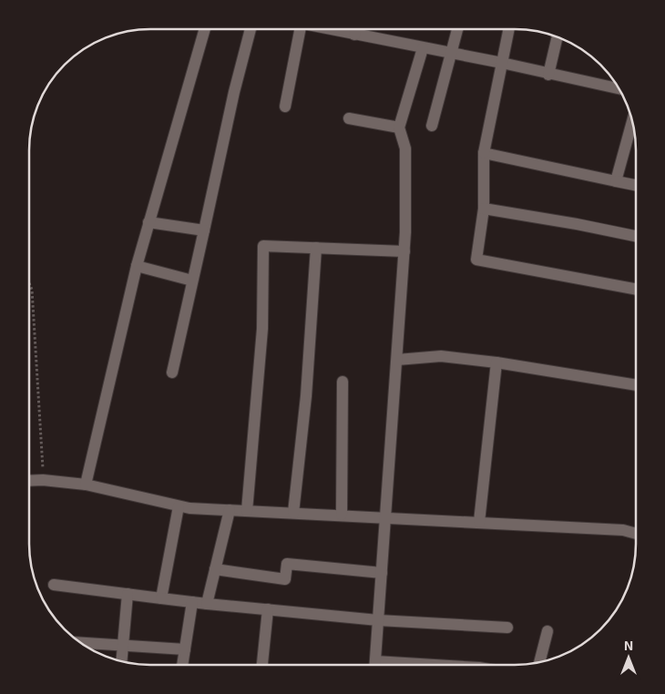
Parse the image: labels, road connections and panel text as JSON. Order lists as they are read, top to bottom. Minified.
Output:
{"north":"top"}
